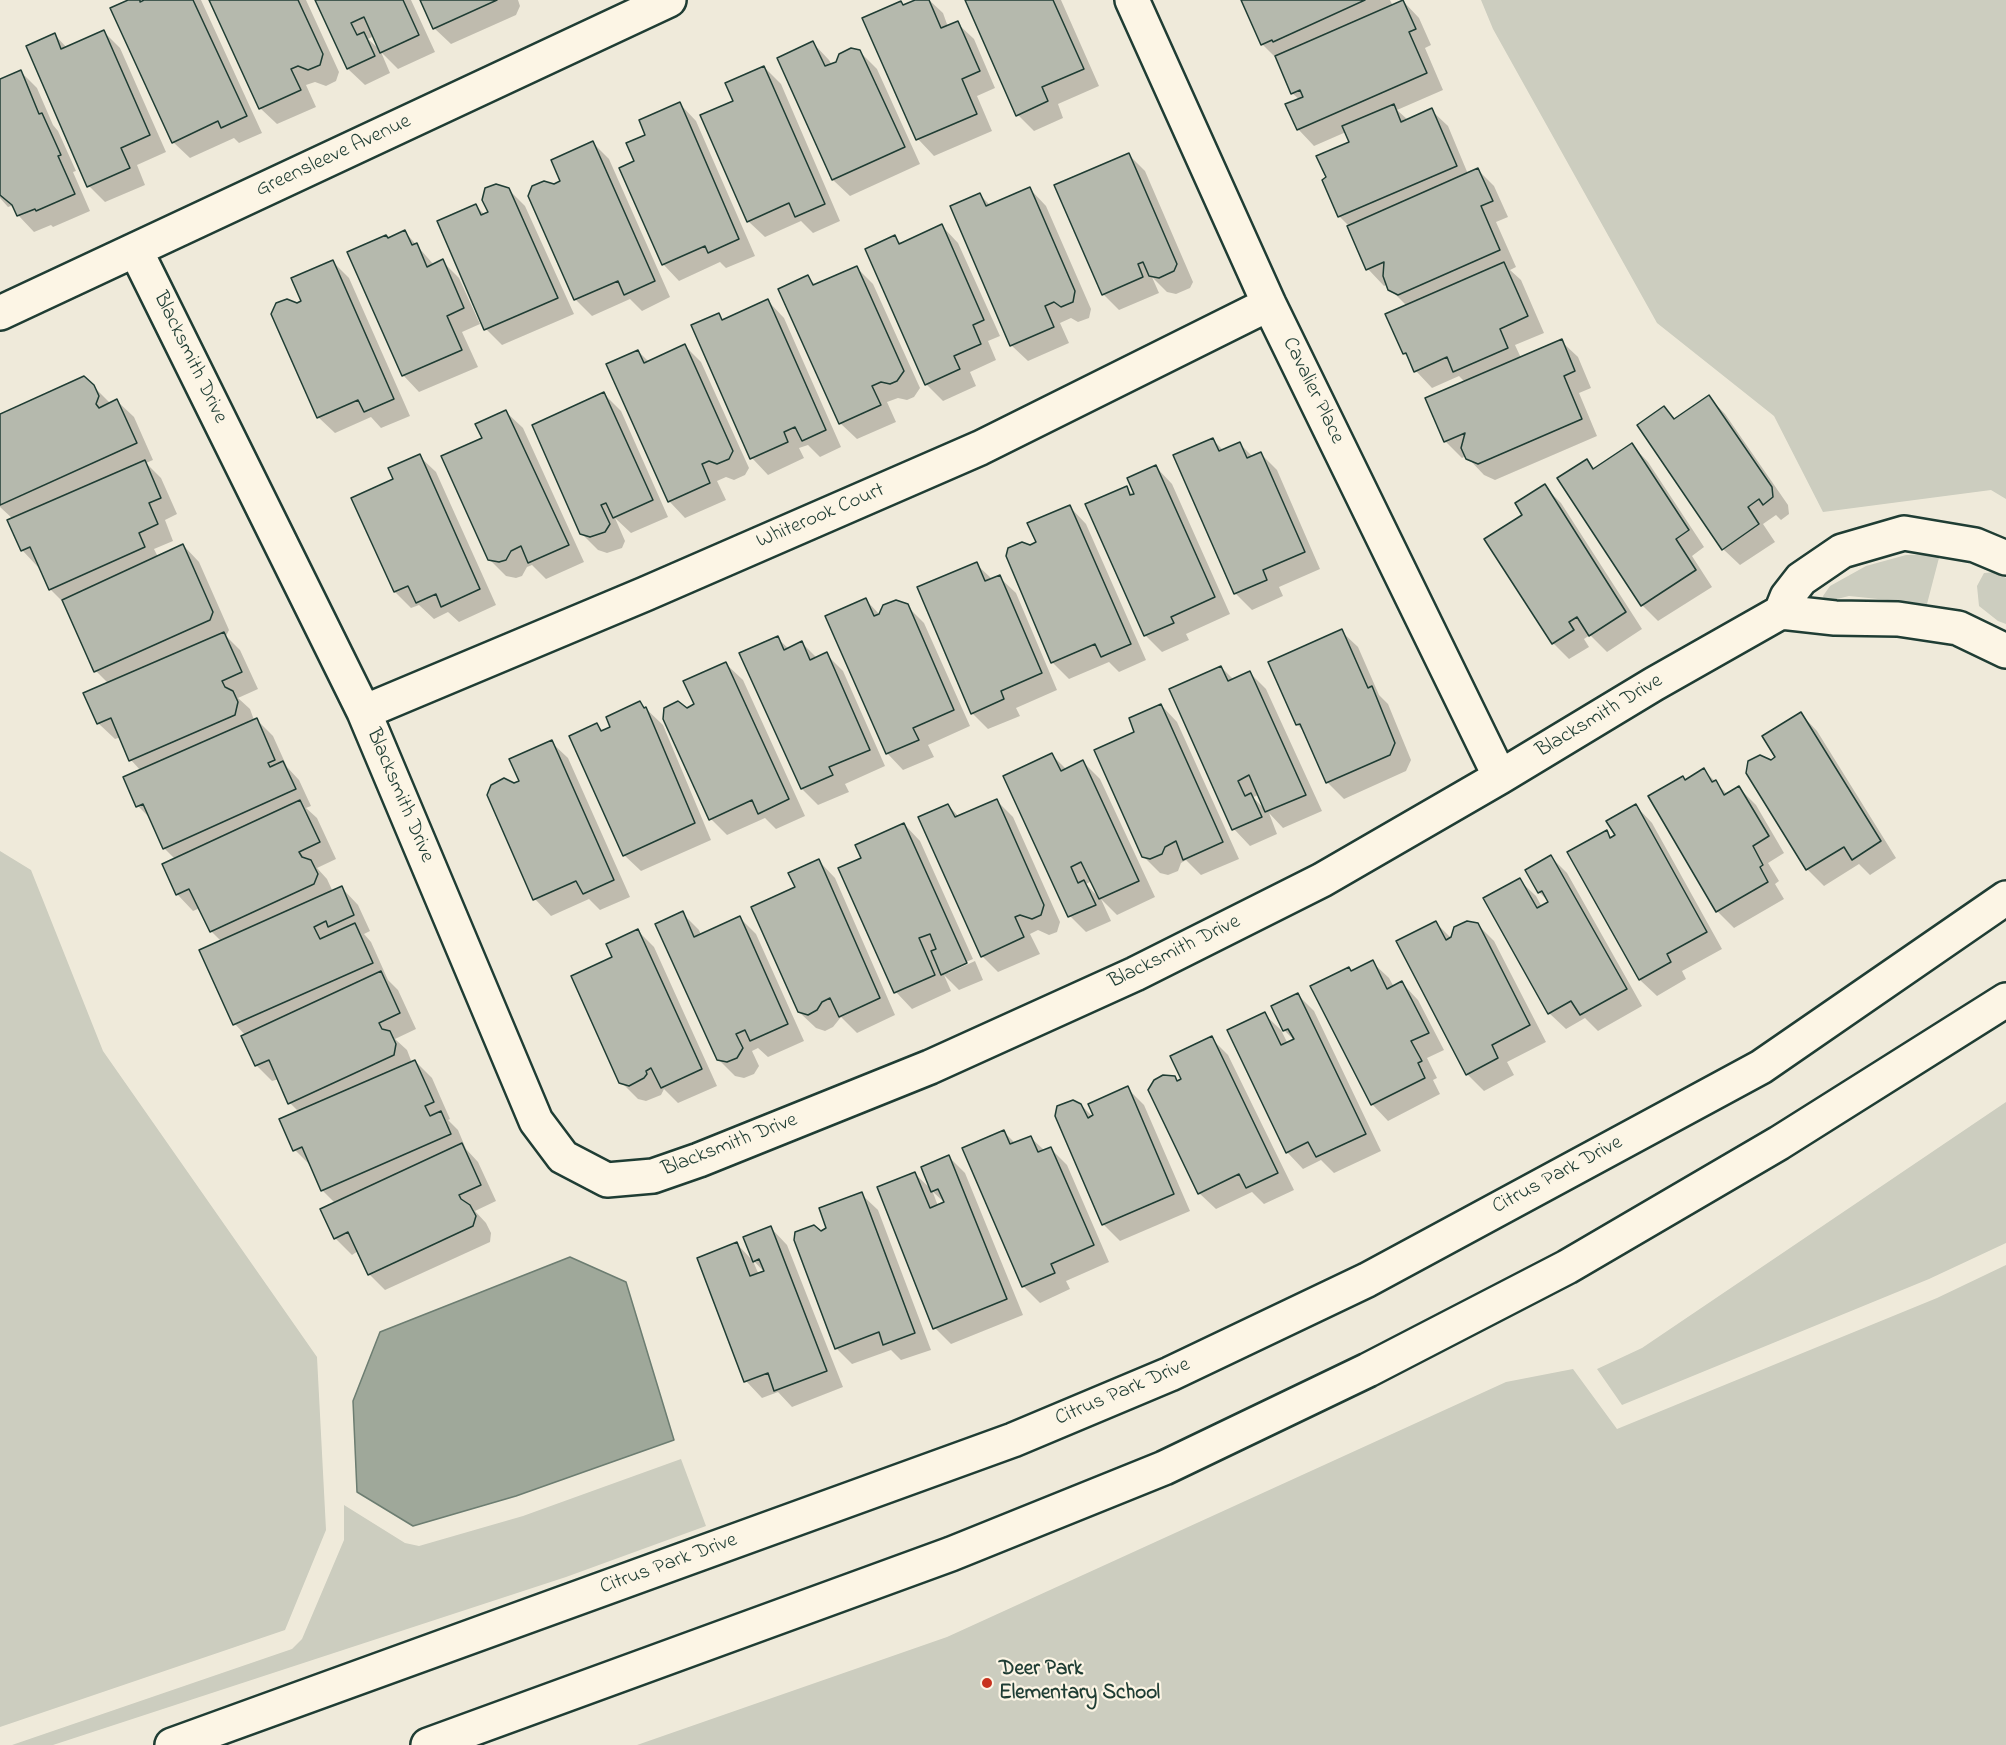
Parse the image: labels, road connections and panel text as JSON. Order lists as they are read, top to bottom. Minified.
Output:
{"streets":{"street":["Greensleeve Avenue","Blacksmith Drive","Cavalier Place","Whiterook Court","Citrus Park Drive"]},"crossings":[["Greensleeve Avenue","Blacksmith Drive"],["Blacksmith Drive","Cavalier Place"],["Blacksmith Drive","Whiterook Court"],["Cavalier Place","Whiterook Court"]],"places":["Deer Park Elementary School"]}
